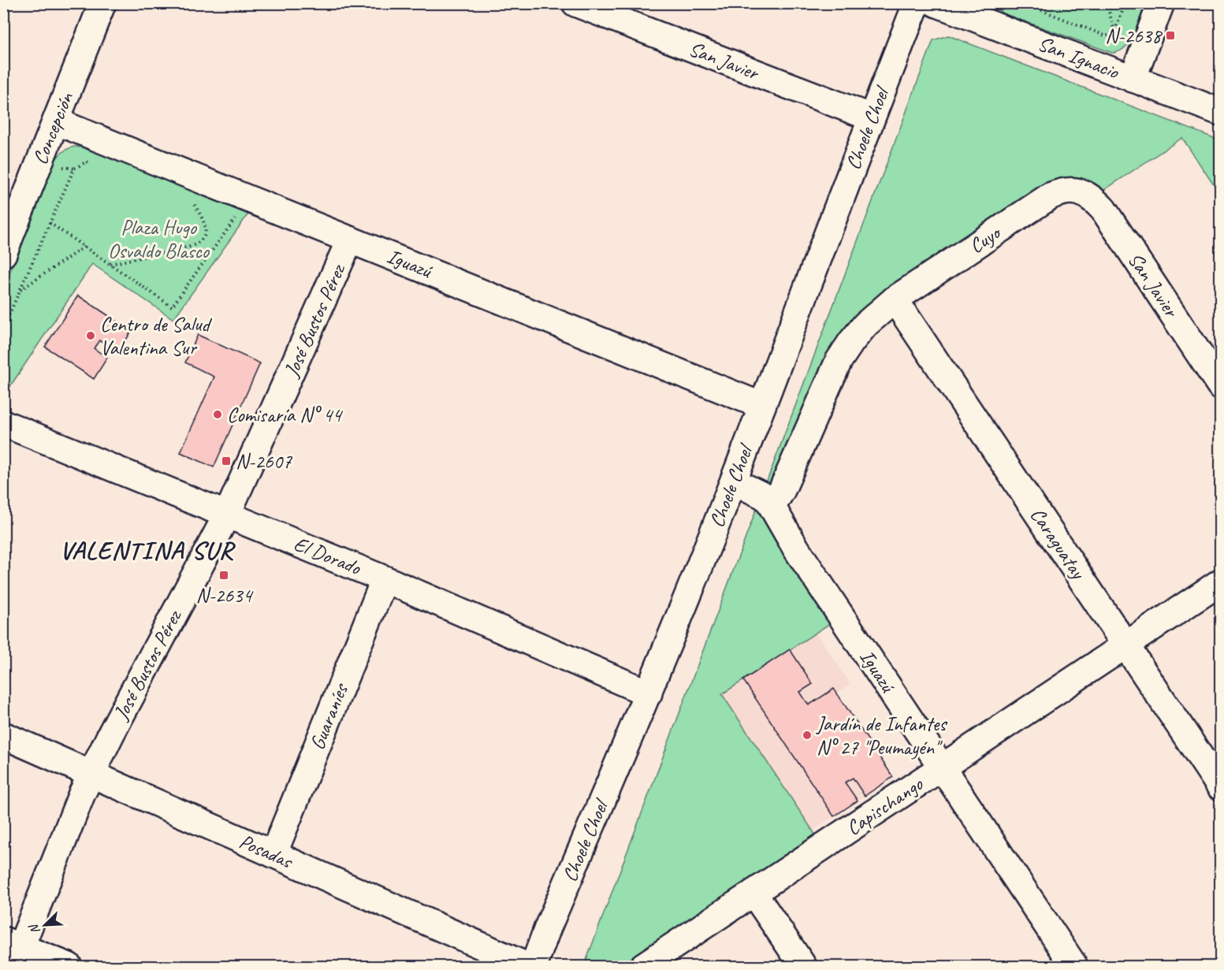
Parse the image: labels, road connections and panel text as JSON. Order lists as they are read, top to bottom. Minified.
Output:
{"streets":{"street":["San Ignacio","San Javier","Concepción","Choele Choel","Cuyo","Iguazú","José Bustos Pérez","Caraguatay","El Dorado","Guaraníes","Capischango","Posadas"]},"crossings":[["San Javier","Choele Choel"],["San Javier","Cuyo"],["Concepción","Iguazú"],["Choele Choel","Iguazú"],["Choele Choel","El Dorado"],["Cuyo","Caraguatay"],["Iguazú","José Bustos Pérez"],["Iguazú","Capischango"],["José Bustos Pérez","El Dorado"],["José Bustos Pérez","Posadas"],["Caraguatay","Capischango"],["El Dorado","Guaraníes"],["Guaraníes","Posadas"]],"districts":["VALENTINA SUR"],"parks":["Plaza Hugo Osvaldo Blasco"],"places":{"transit":["N-2638","N-2607","N-2634"],"other":["Centro de Salud Valentina Sur","Comisaría N° 44","Jardín de Infantes N° 27 \"Peumayén\""]},"north":"bottom left"}
